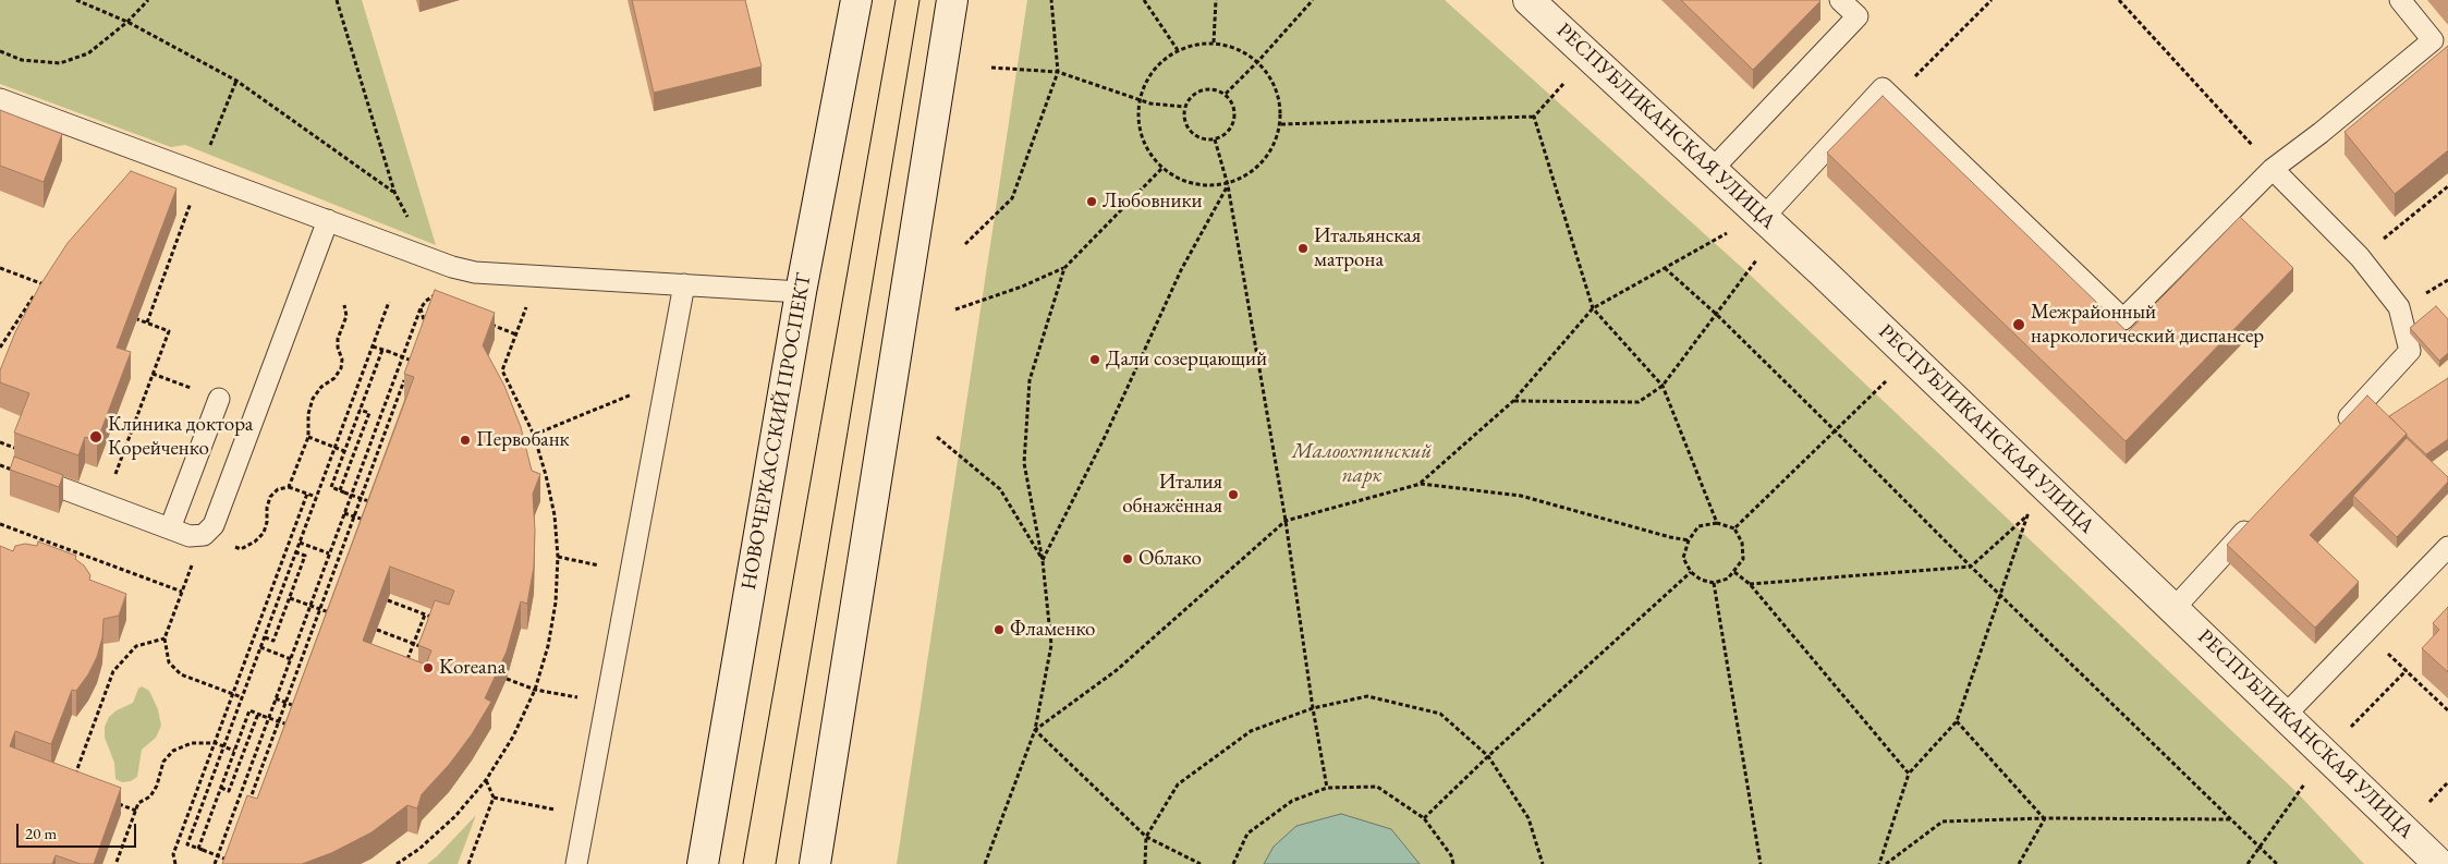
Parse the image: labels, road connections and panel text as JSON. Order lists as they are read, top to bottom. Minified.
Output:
{"streets":{"main road":["РЕСПУБЛИКАНСКАЯ УЛИЦА","НОВОЧЕРКАССКИЙ ПРОСПЕКТ"]},"parks":["Малоохтинский парк"],"places":["Любовники","Итальянская матрона","Межрайонный наркологический диспансер","Дали созерцающий","Клиника доктора Корейченко","Первобанк","Италия обнажённая","Облако","Фламенко","Koreana"],"scale_bar":"20 m"}
